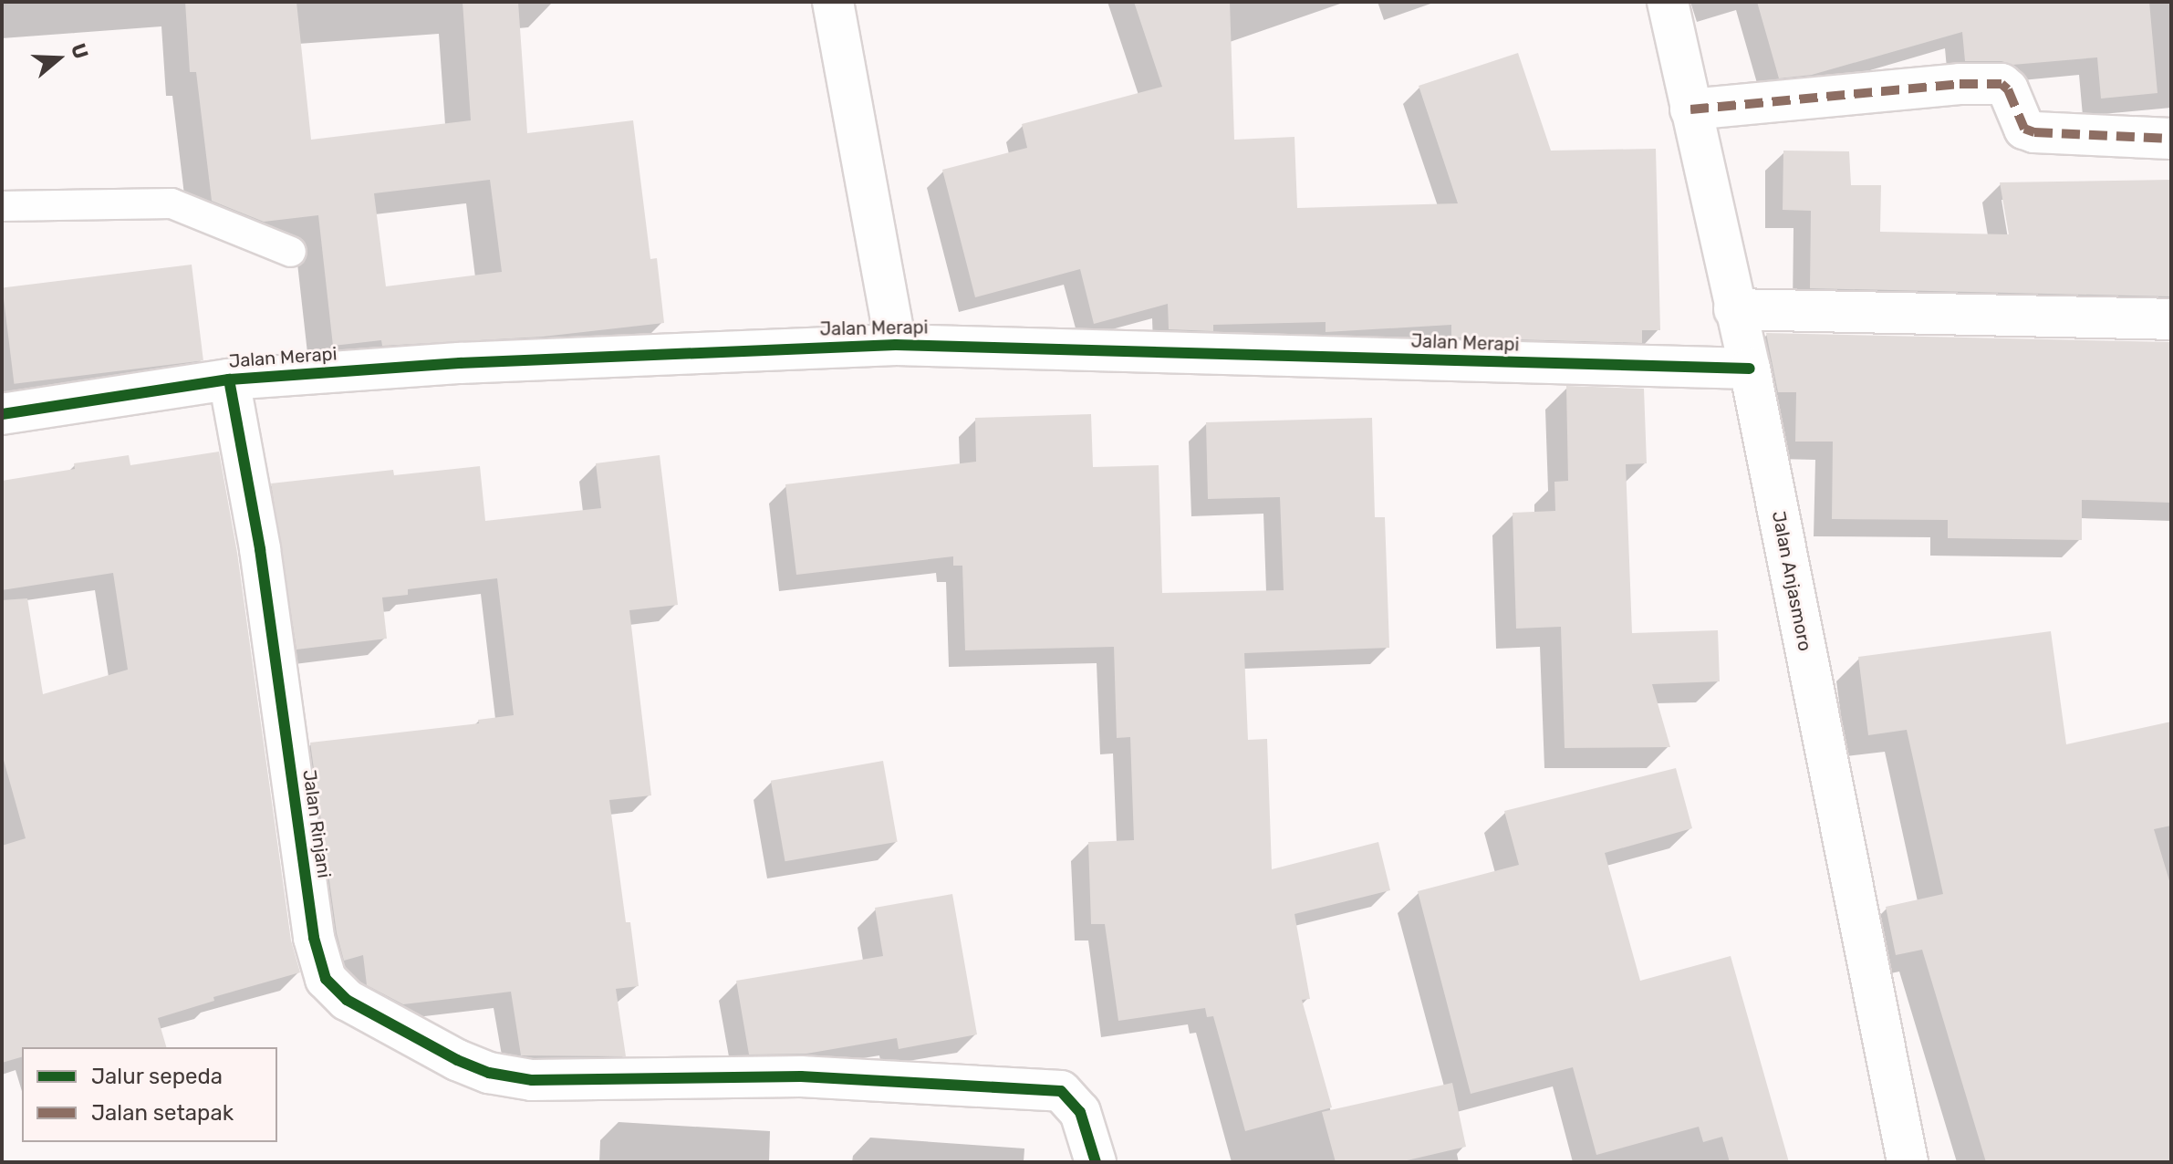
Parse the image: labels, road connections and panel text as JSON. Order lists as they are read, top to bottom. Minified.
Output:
{"streets":{"street":["Jalan Merapi","Jalan Anjasmoro","Jalan Rinjani"]},"crossings":[["Jalan Merapi","Jalan Anjasmoro"],["Jalan Merapi","Jalan Rinjani"]],"legend":["Jalur sepeda","Jalan setapak"],"north":"right"}
